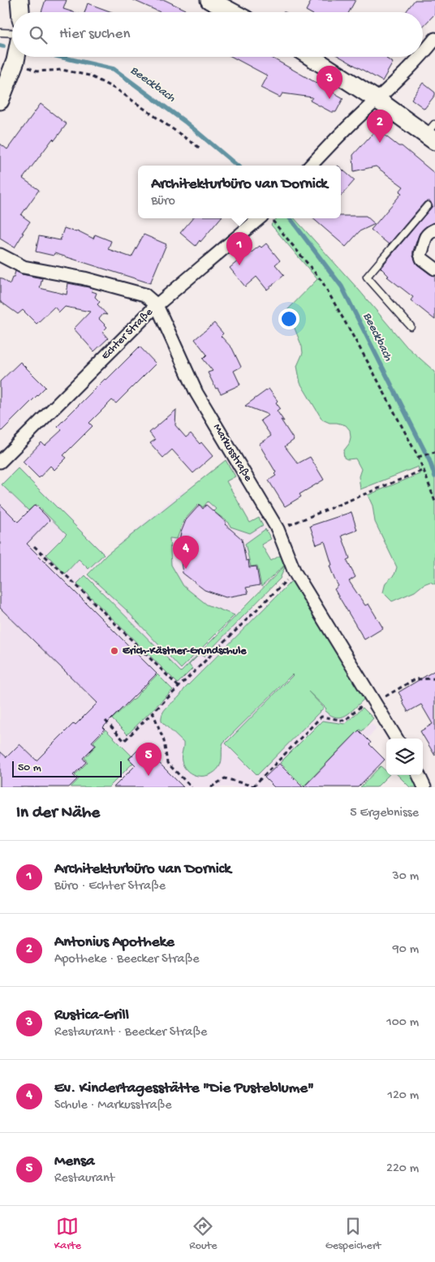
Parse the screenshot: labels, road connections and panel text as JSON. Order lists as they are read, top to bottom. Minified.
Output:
{"streets":{"street":["Echter Straße","Markusstraße"]},"crossings":[["Echter Straße","Markusstraße"]],"water":["Beeckbach"],"places":["Erich-Kästner-Grundschule"],"scale_bar":"50 m","page":{"search":"Hier suchen","pins":["3","2","1","4","5"],"popup":["Architekturbüro van Dornick","Büro"],"scale":"50 m","heading":["In der Nähe","5 Ergebnisse"],"list":[{"mark":"1","name":"Architekturbüro van Dornick","note":"Büro · Echter Straße","value":"30 m"},{"mark":"2","name":"Antonius Apotheke","note":"Apotheke · Beecker Straße","value":"90 m"},{"mark":"3","name":"Rustica-Grill","note":"Restaurant · Beecker Straße","value":"100 m"},{"mark":"4","name":"Ev. Kindertagesstätte \"Die Pusteblume\"","note":"Schule · Markusstraße","value":"120 m"},{"mark":"5","name":"Mensa","note":"Restaurant","value":"220 m"}],"nav":["Karte","Route","Gespeichert"]}}
